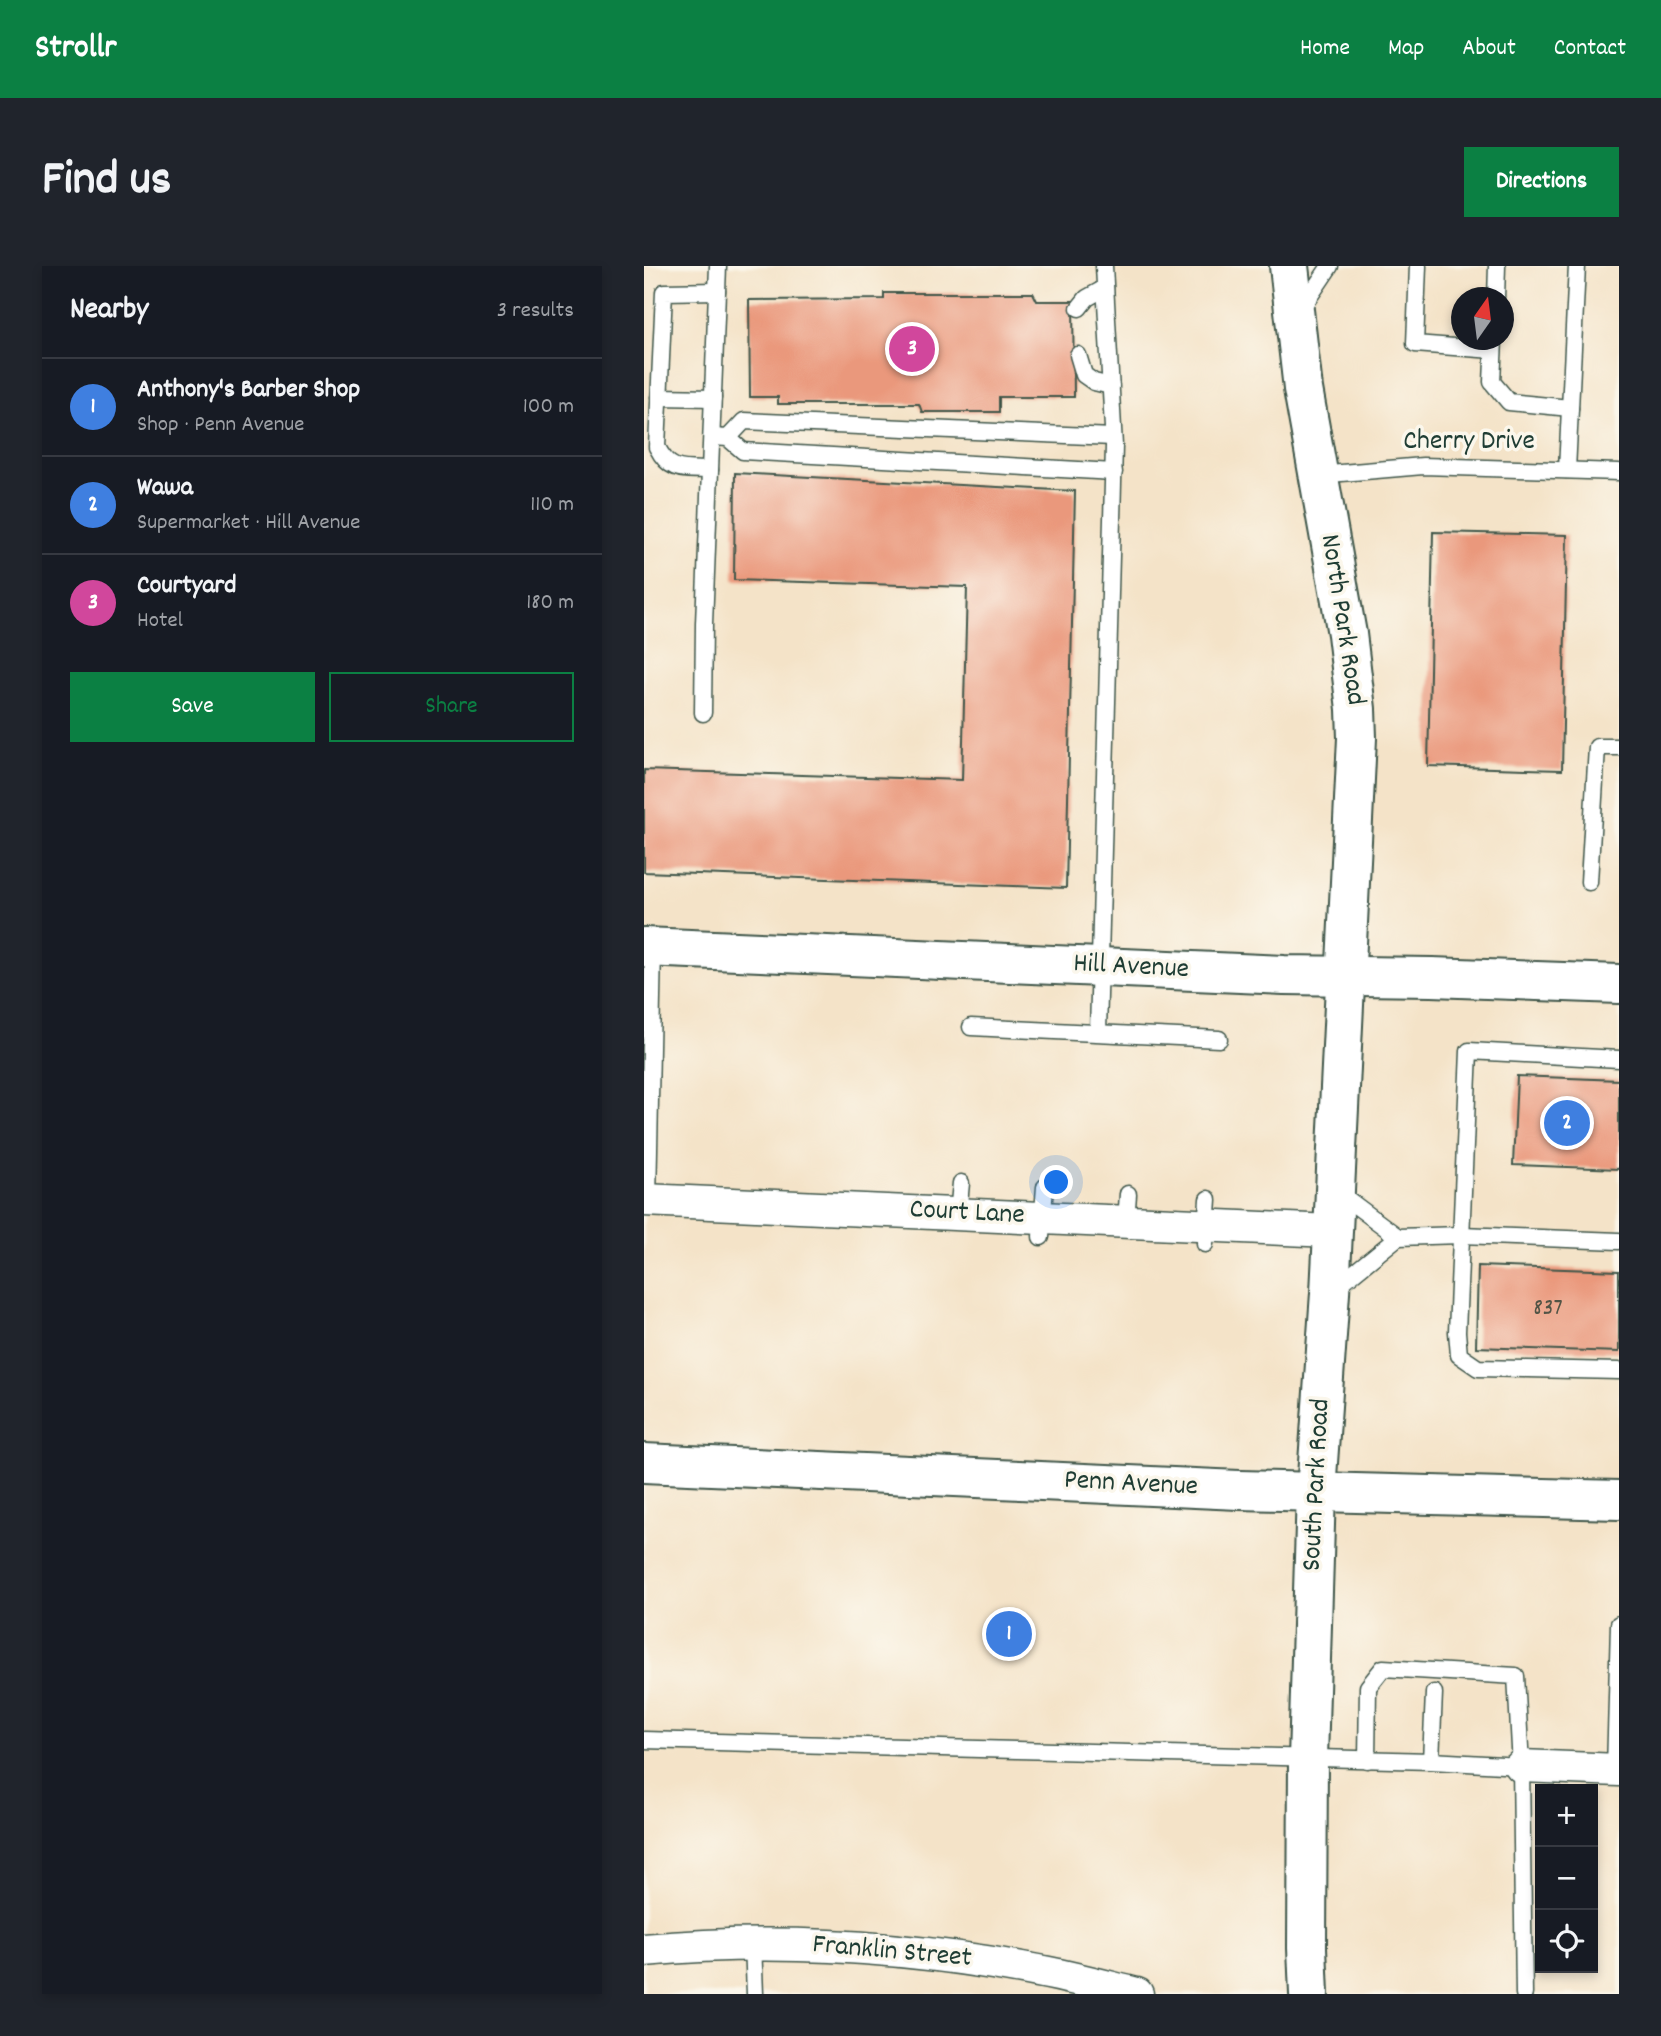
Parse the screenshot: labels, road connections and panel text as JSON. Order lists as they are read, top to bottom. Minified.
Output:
{"streets":{"street":["North Park Road","Hill Avenue","Court Lane","Penn Avenue","South Park Road","Franklin Street"],"lane":["Cherry Drive"]},"crossings":[["Cherry Drive","North Park Road"],["North Park Road","Hill Avenue"],["North Park Road","South Park Road"],["Hill Avenue","South Park Road"],["Court Lane","South Park Road"],["Penn Avenue","South Park Road"]],"house_numbers":["837"],"north":"top","page":{"header":"Strollr","nav":["Home","Map","About","Contact"],"title":"Find us","buttons":["Directions",["Save","Share"]],"heading":["Nearby","3 results"],"pins":["3","2","1"],"list":[{"mark":"1","name":"Anthony's Barber Shop","note":"Shop · Penn Avenue","value":"100 m"},{"mark":"2","name":"Wawa","note":"Supermarket · Hill Avenue","value":"110 m"},{"mark":"3","name":"Courtyard","note":"Hotel","value":"180 m"}],"map_buttons":["+","−"]}}
